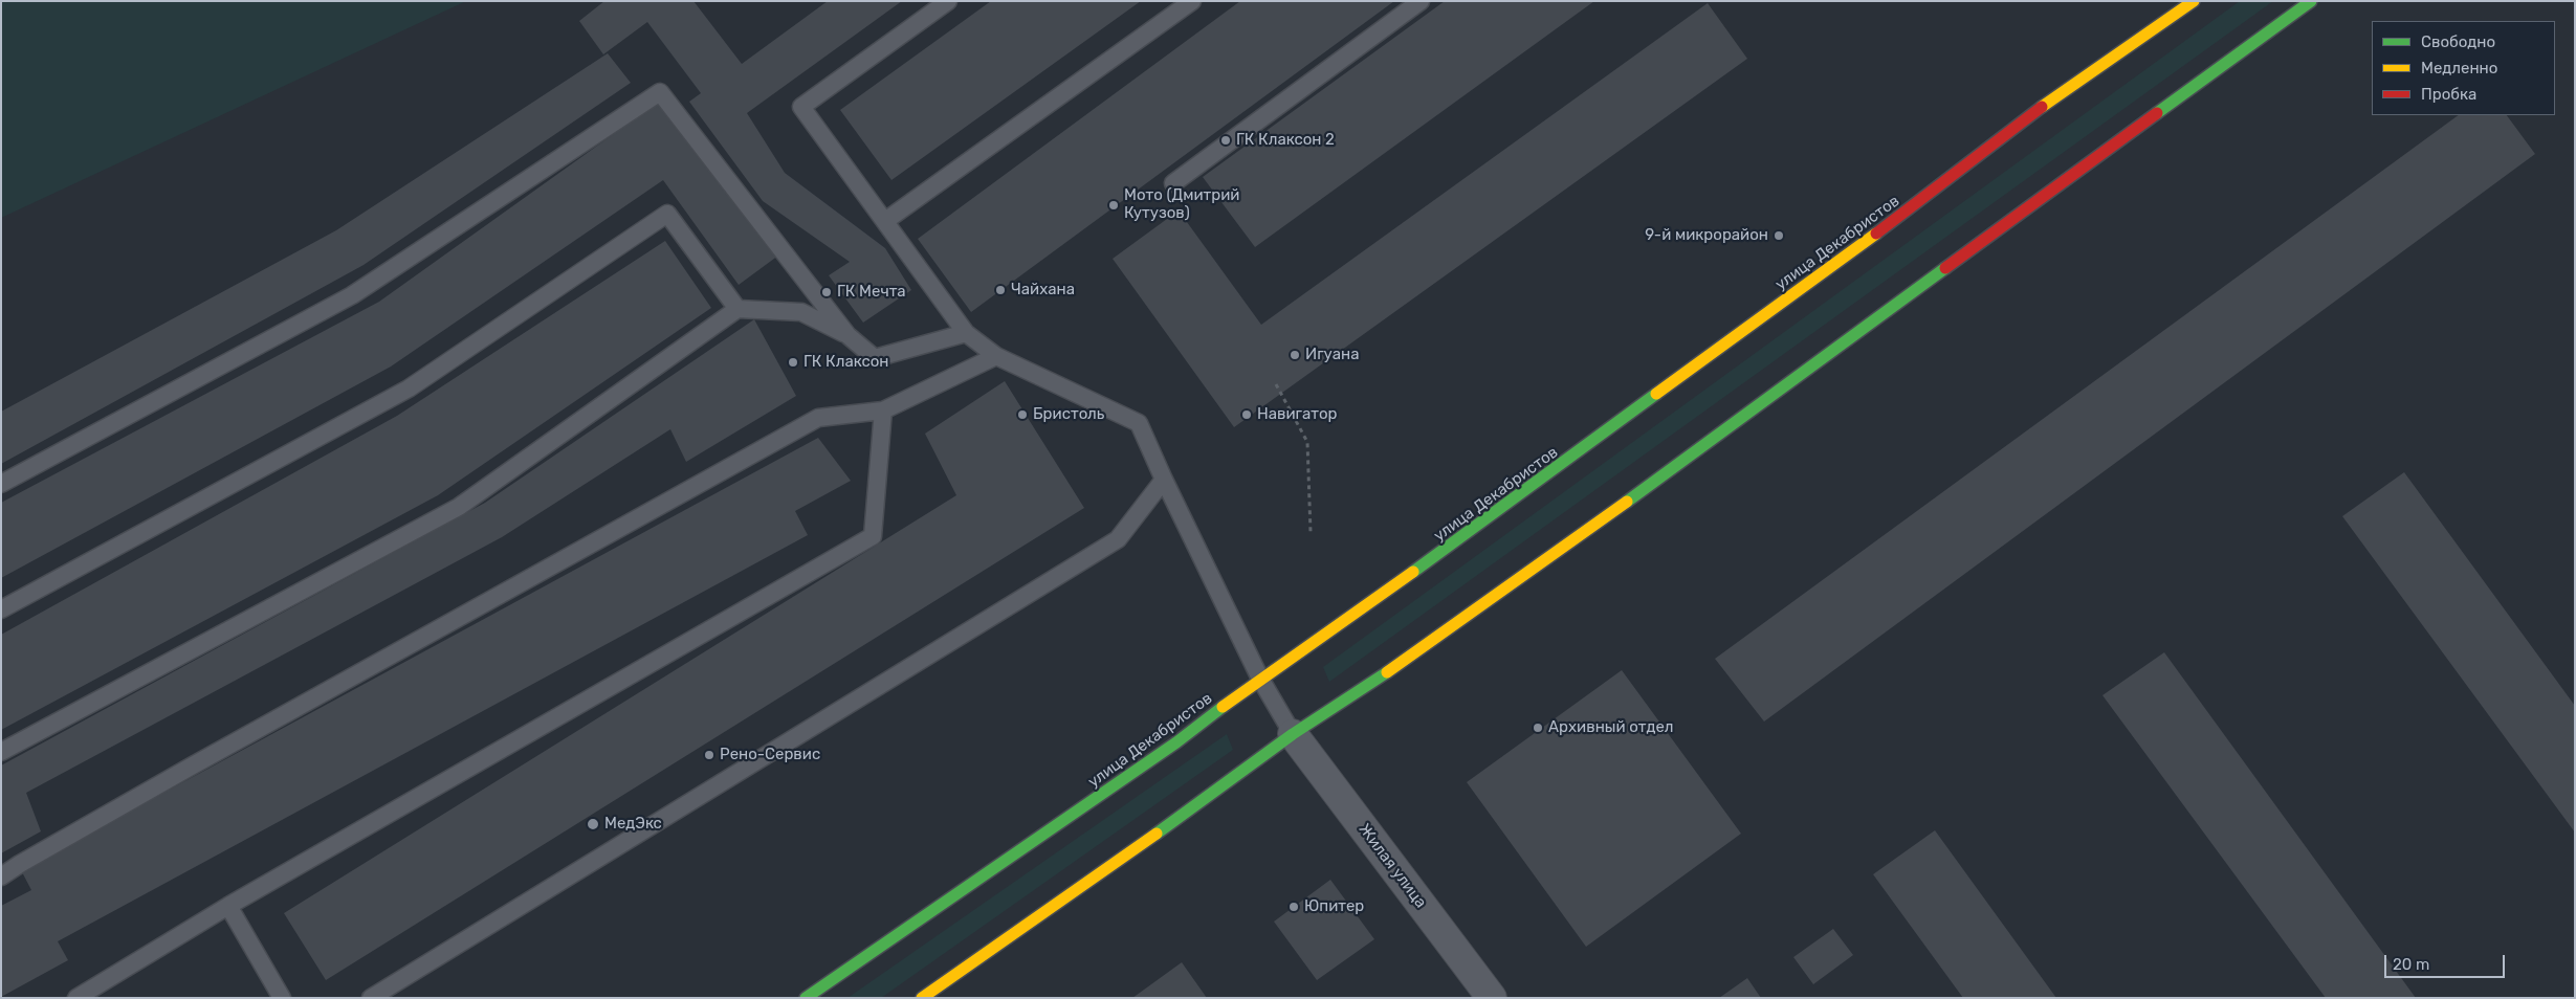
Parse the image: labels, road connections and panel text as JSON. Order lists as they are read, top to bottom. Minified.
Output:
{"streets":{"street":["улица Декабристов","Жилая улица"]},"places":["ГК Клаксон 2","Мото (Дмитрий Кутузов)","9-й микрорайон","Чайхана","ГК Мечта","Игуана","ГК Клаксон","Бристоль","Навигатор","Архивный отдел","Рено-Сервис","МедЭкс","Юпитер"],"legend":["Свободно","Медленно","Пробка"],"scale_bar":"20 m"}
